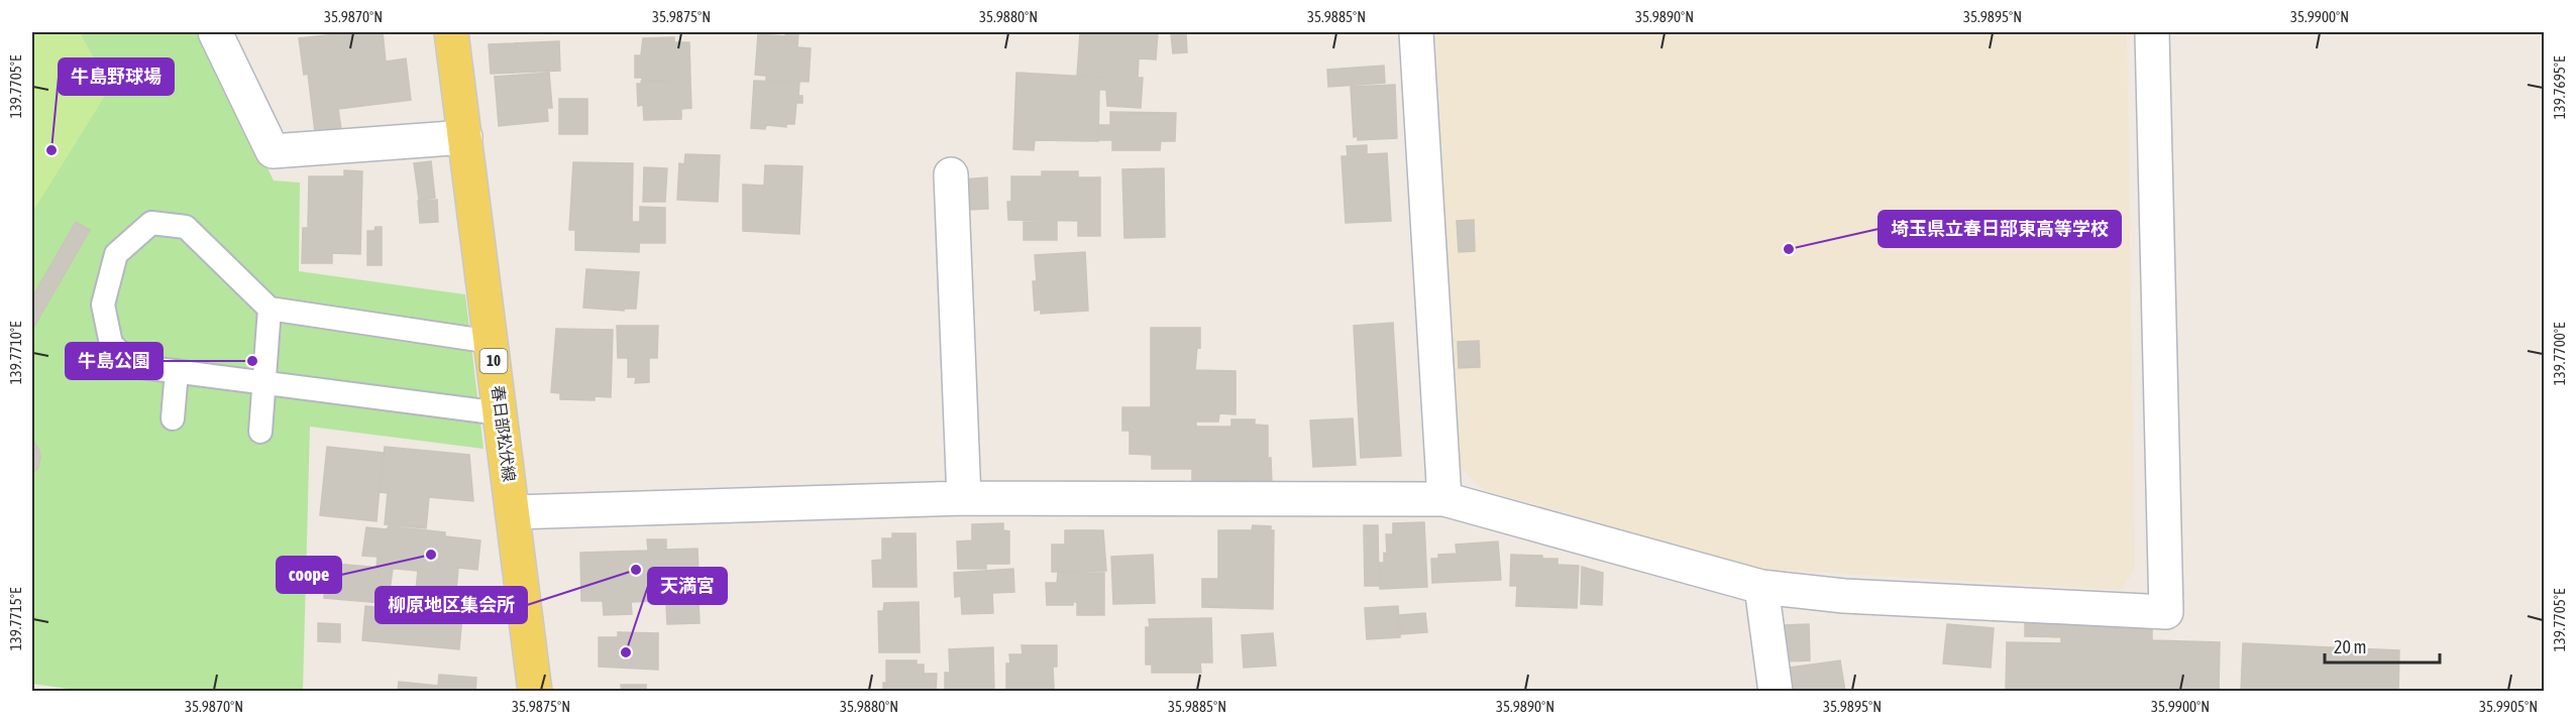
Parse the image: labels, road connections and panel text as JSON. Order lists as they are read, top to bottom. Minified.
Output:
{"streets":{"main road":["10","春日部松伏線"]},"places":["牛島野球場","埼玉県立春日部東高等学校","牛島公園","coope","柳原地区集会所","天満宮"],"scale_bar":"20 m","coordinates":["35.9870°N","35.9875°N","35.9880°N","35.9885°N","35.9890°N","35.9895°N","35.9900°N","139.7705°E","139.7695°E","139.7710°E","139.7700°E","139.7715°E","35.9905°N"]}
